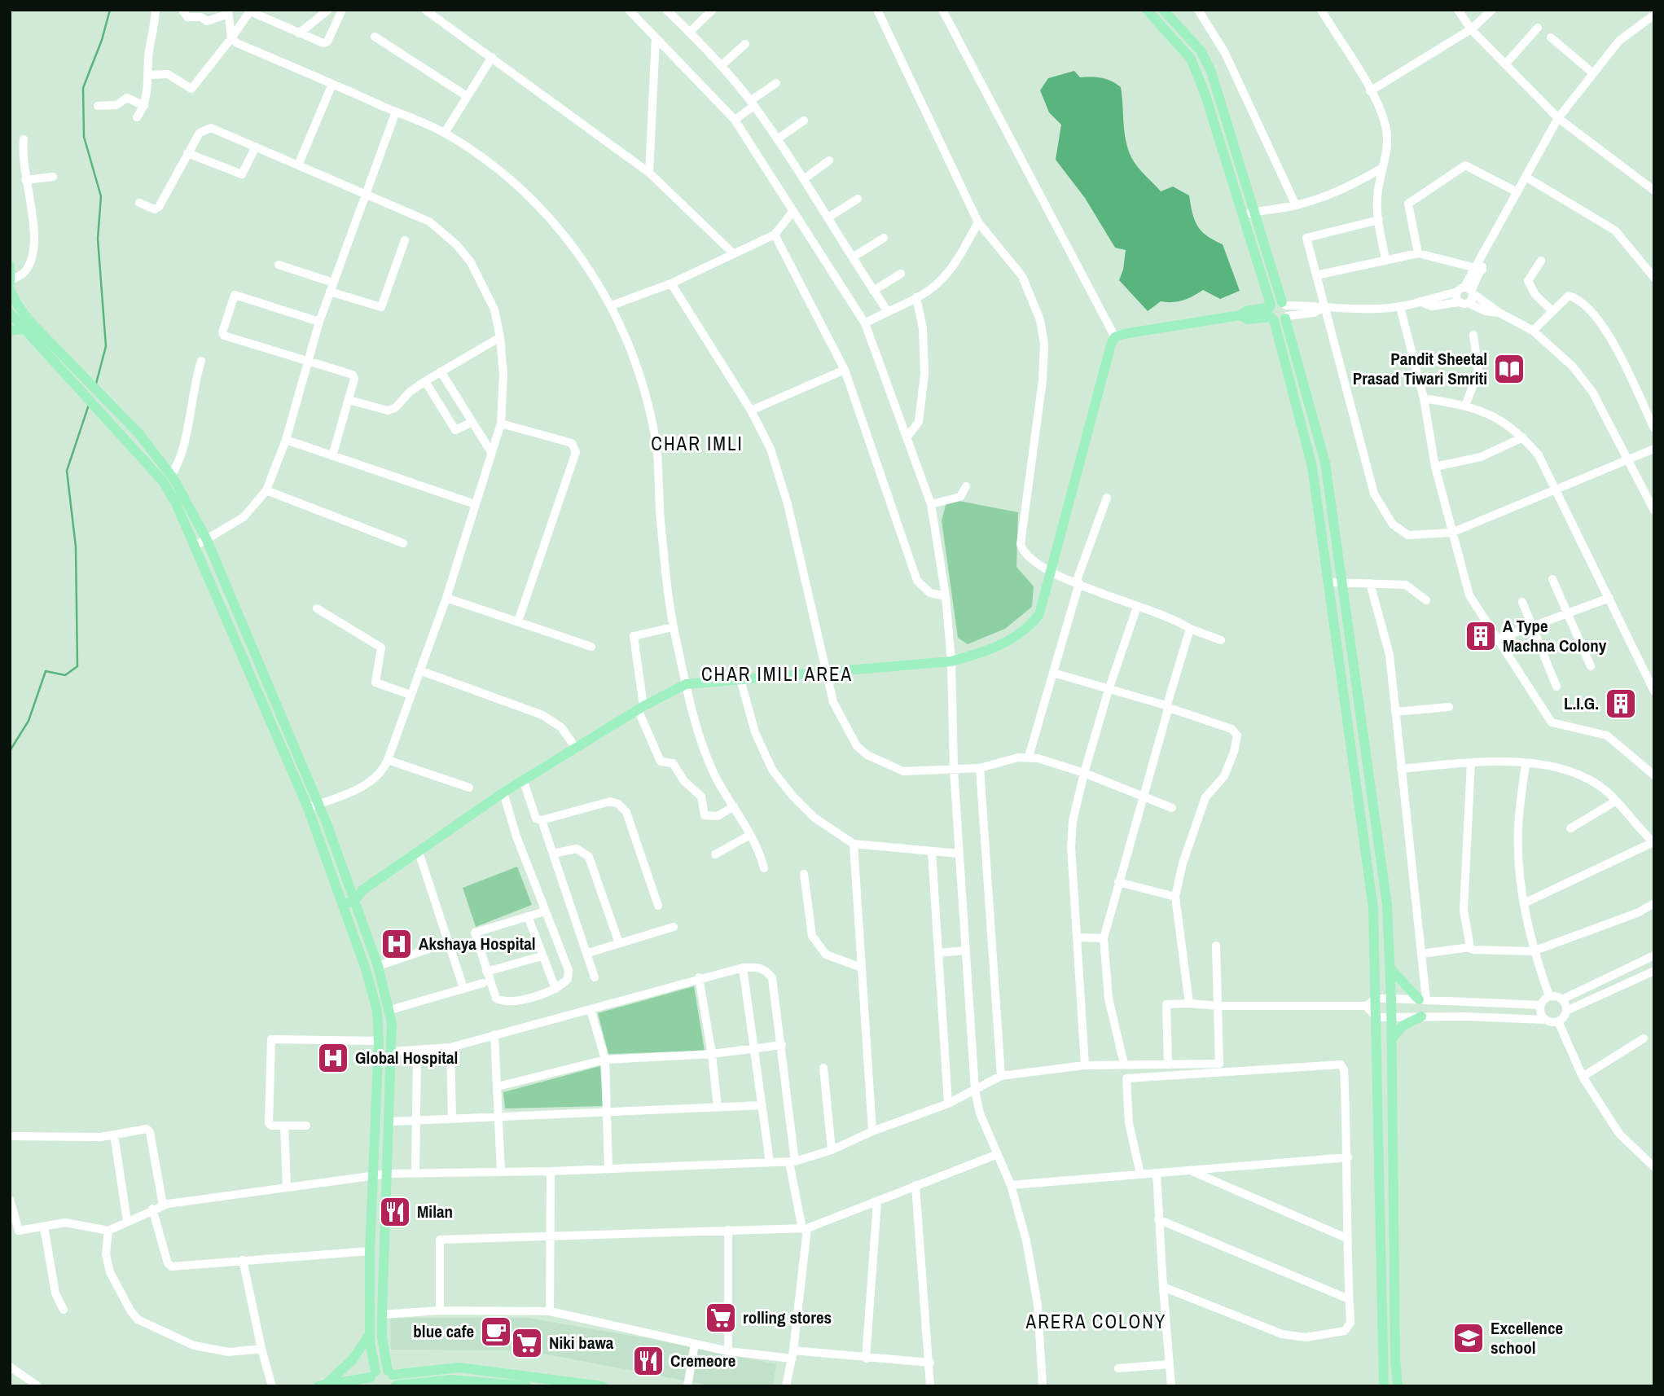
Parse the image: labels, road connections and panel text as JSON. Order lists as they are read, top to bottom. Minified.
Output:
{"districts":["CHAR IMLI","CHAR IMILI AREA","ARERA COLONY"],"places":{"library":["Pandit Sheetal Prasad Tiwari Smriti"],"building":["A Type Machna Colony","L.I.G."],"hospital":["Akshaya Hospital","Global Hospital"],"restaurant":["Milan","Cremeore"],"supermarket":["rolling stores","Niki bawa"],"cafe":["blue cafe"],"school or university":["Excellence school"]}}
